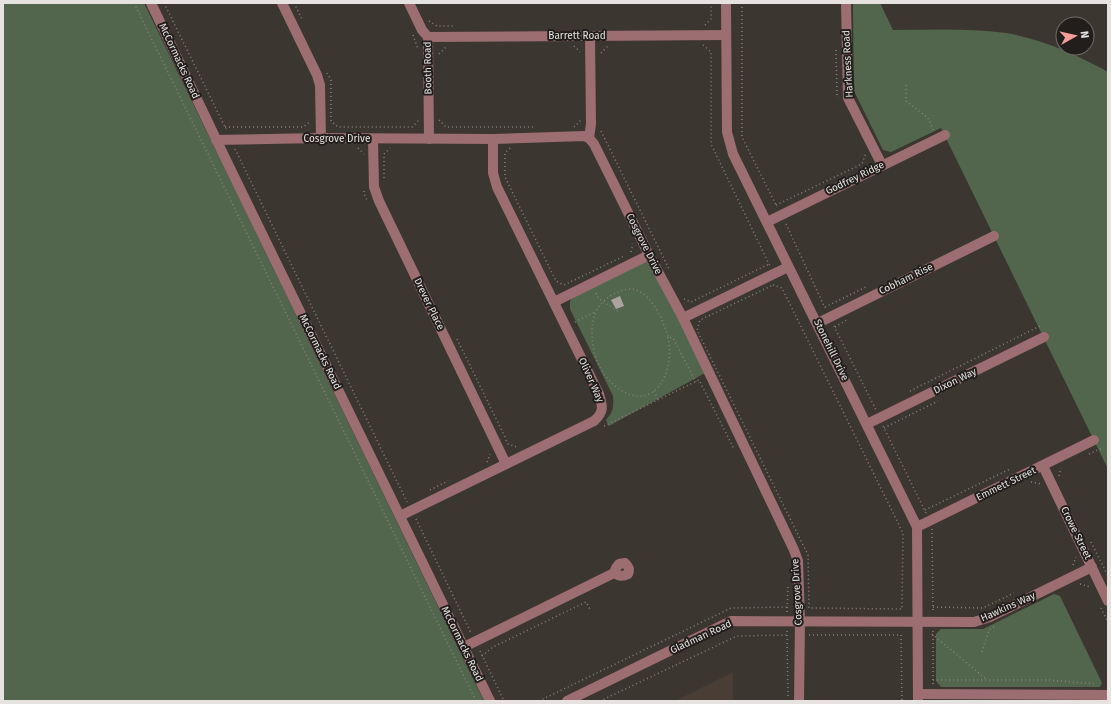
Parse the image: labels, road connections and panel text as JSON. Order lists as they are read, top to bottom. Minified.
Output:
{"streets":{"street":["Barrett Road","McCormacks Road","Harkness Road","Booth Road","Cosgrove Drive","Godfrey Ridge","Cobham Rise","Drever Place","Stonehill Drive","Oliver Way","Dixon Way","Emmett Street","Crowe Street","Hawkins Way","Gladman Road"]},"crossings":[["Barrett Road","Booth Road"],["Barrett Road","Stonehill Drive"],["McCormacks Road","Cosgrove Drive"],["McCormacks Road","Oliver Way"],["Harkness Road","Godfrey Ridge"],["Booth Road","Cosgrove Drive"],["Cosgrove Drive","Drever Place"],["Cosgrove Drive","Oliver Way"],["Cosgrove Drive","Gladman Road"],["Godfrey Ridge","Stonehill Drive"],["Cobham Rise","Stonehill Drive"],["Drever Place","Oliver Way"],["Stonehill Drive","Dixon Way"],["Stonehill Drive","Emmett Street"],["Stonehill Drive","Hawkins Way"],["Stonehill Drive","Gladman Road"],["Emmett Street","Crowe Street"],["Crowe Street","Hawkins Way"],["Hawkins Way","Gladman Road"]],"north":"right"}
